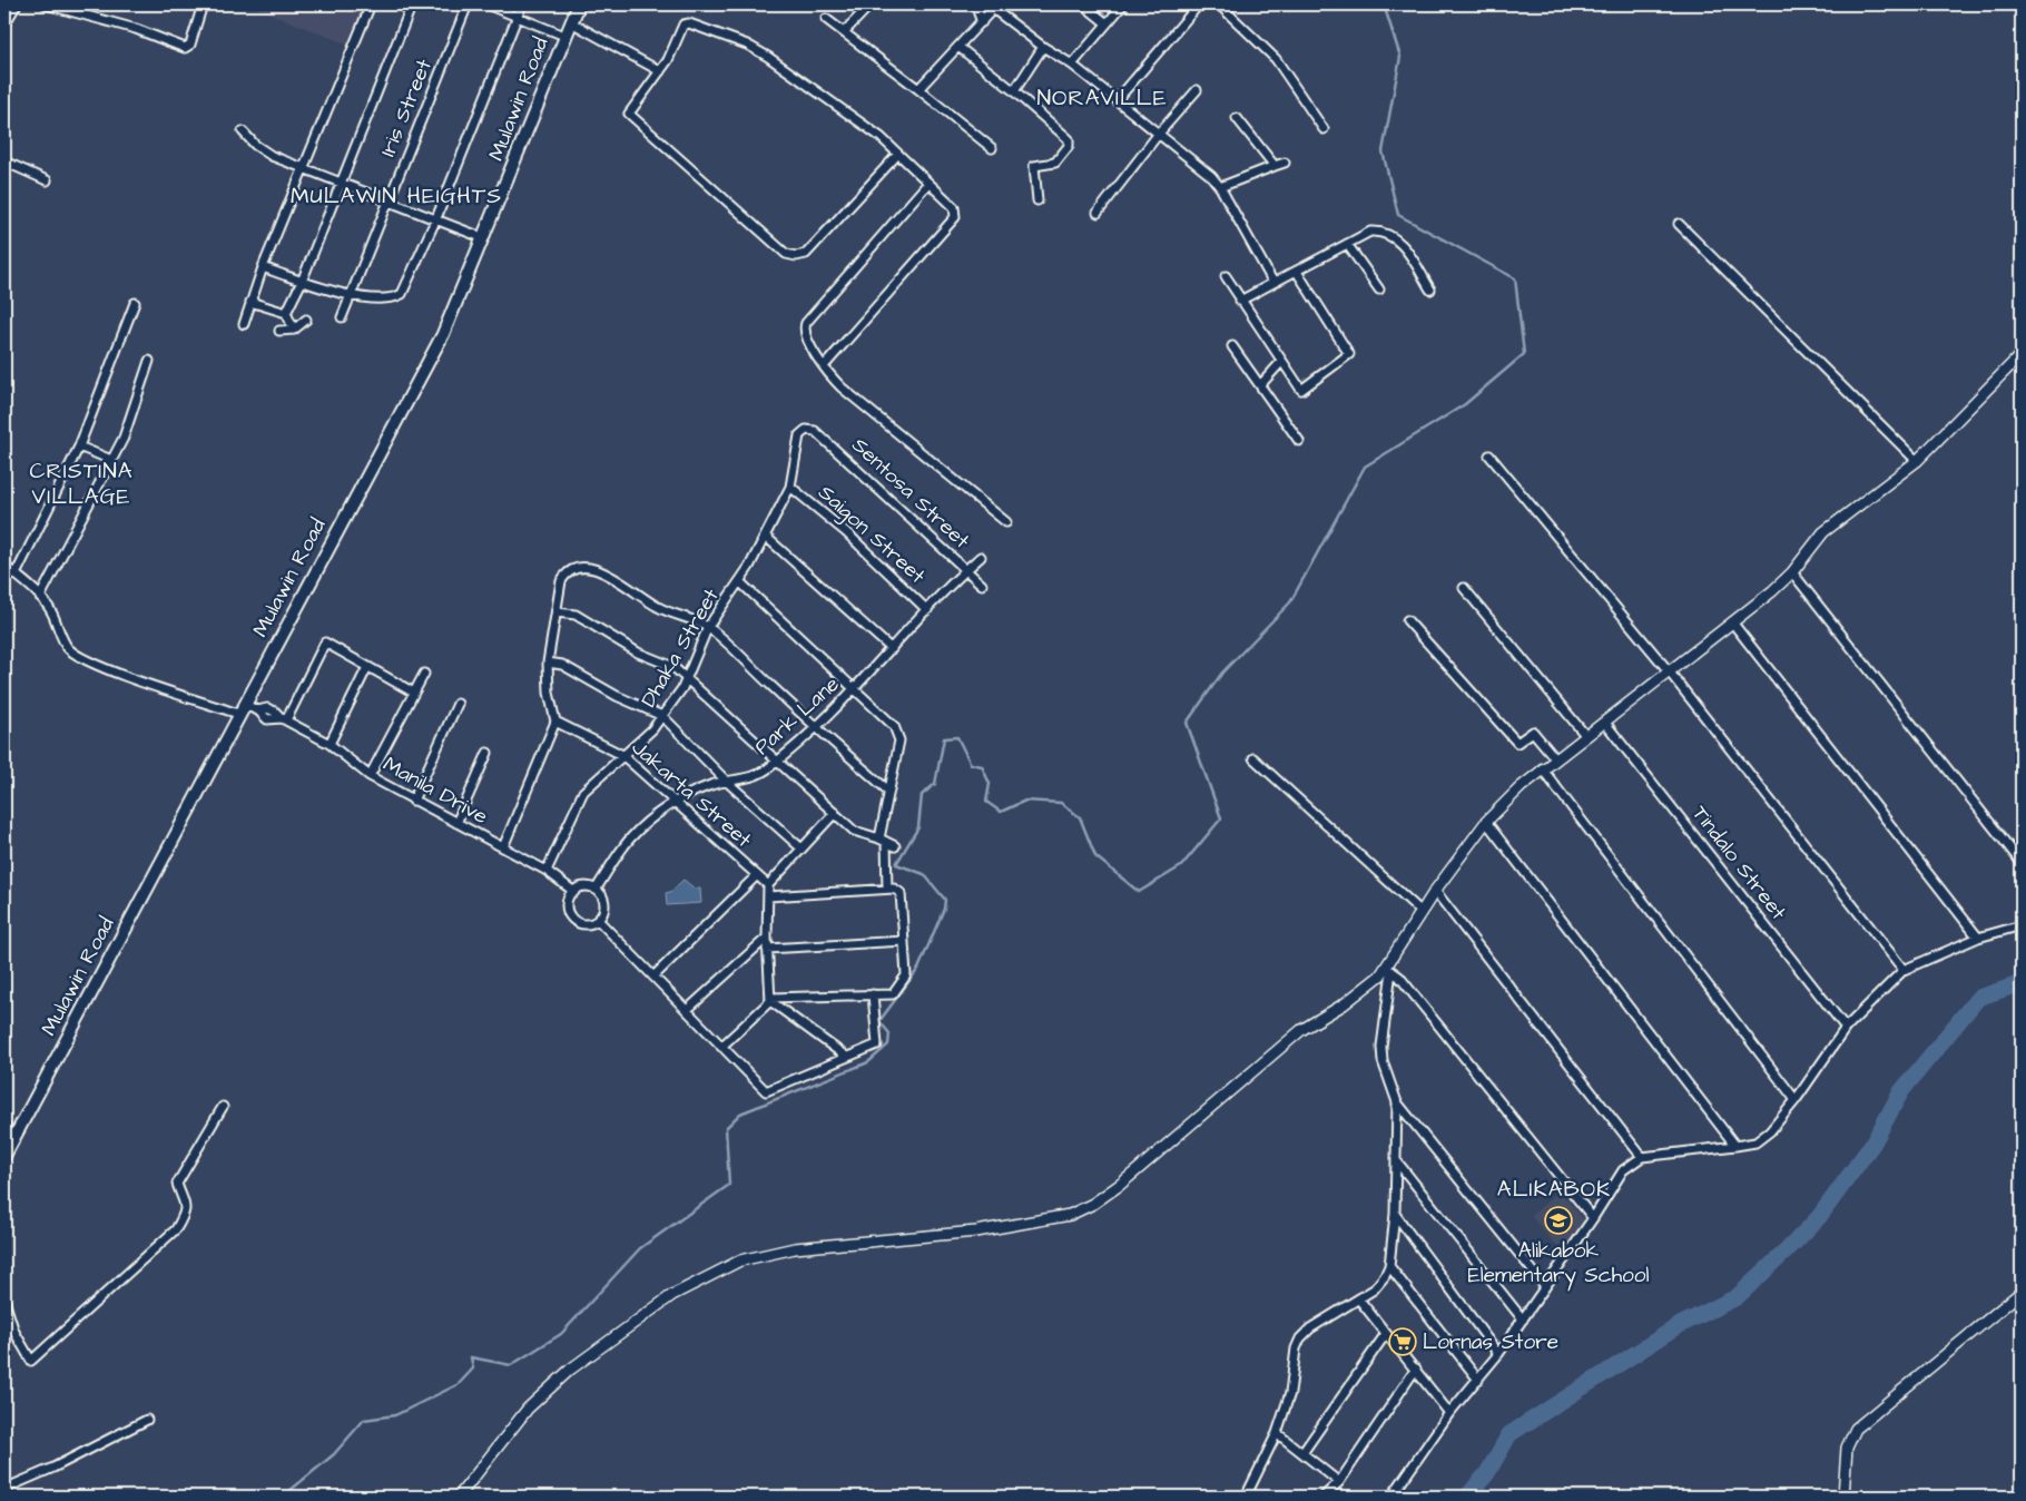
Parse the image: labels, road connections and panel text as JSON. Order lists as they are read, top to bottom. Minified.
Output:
{"streets":{"main road":["Mulawin Road"],"street":["Iris Street","Sentosa Street","Saigon Street","Dhaka Street","Park Lane","Manila Drive","Jakarta Street","Tindalo Street"]},"crossings":[["Mulawin Road","Manila Drive"],["Sentosa Street","Dhaka Street"],["Sentosa Street","Park Lane"],["Saigon Street","Dhaka Street"],["Saigon Street","Park Lane"],["Dhaka Street","Manila Drive"],["Dhaka Street","Jakarta Street"],["Park Lane","Manila Drive"],["Park Lane","Jakarta Street"]],"districts":["NORAVILLE","MULAWIN HEIGHTS","CRISTINA VILLAGE","ALIKABOK"],"places":{"school or university":["Alikabok Elementary School"],"supermarket":["Lornas Store"]}}
